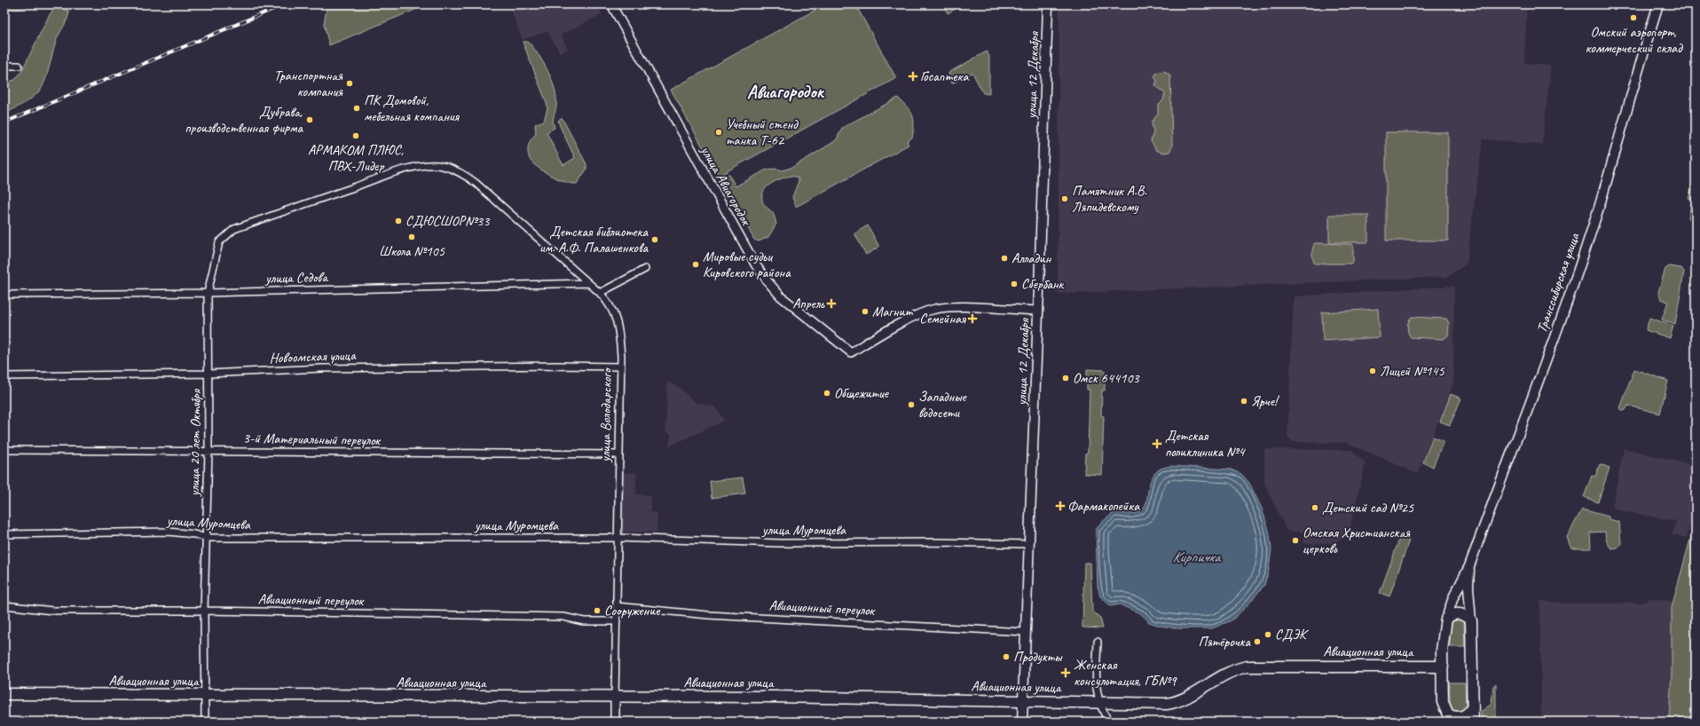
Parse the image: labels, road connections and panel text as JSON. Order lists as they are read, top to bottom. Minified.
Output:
{"streets":{"main road":["улица 12 Декабря","Транссибирская улица","Авиационная улица"],"street":["улица Авиагородок","улица Седова","Новоомская улица","улица Володарского","3-й Материальный переулок","улица 20 лет Октября","улица Муромцева","Авиационный переулок"]},"crossings":[["улица 12 Декабря","улица Авиагородок"],["улица 12 Декабря","улица Муромцева"],["улица 12 Декабря","Авиационный переулок"],["улица 12 Декабря","Авиационная улица"],["улица Седова","улица Володарского"],["улица Седова","улица 20 лет Октября"],["Новоомская улица","улица Володарского"],["Новоомская улица","улица 20 лет Октября"],["улица Володарского","3-й Материальный переулок"],["улица Володарского","улица 20 лет Октября"],["улица Володарского","улица Муромцева"],["улица Володарского","Авиационный переулок"],["улица Володарского","Авиационная улица"],["3-й Материальный переулок","улица 20 лет Октября"],["улица 20 лет Октября","улица Муромцева"],["улица 20 лет Октября","Авиационный переулок"],["улица 20 лет Октября","Авиационная улица"]],"districts":["Авиагородок"],"water":["Кирпичка"],"places":{"other":["Омский аэропорт, коммерческий склад","Транспортная компания","ПК Домовой, мебельная компания","Дубрава, производственная фирма","Учебный стенд танка Т-62","АРМАКОМ ПЛЮС, ПВХ-Лидер","Памятник А.В. Ляпидевскому","СДЮСШОР№33","Школа №105","Детская библиотека им. А.Ф. Палашенкова","Алладин","Мировые судьи Кировского района","Сбербанк","Магнит","Лицей №145","Омск 644103","Общежитие","Ярче!","Западные водосети","Детский сад №25","Омская Христианская церковь","Сооружение","СДЭК","Пятёрочка","Продукты"],"health":["Госаптека","Апрель","Семейная","Детская поликлиника №4","Фармакопейка","Женская консультация, ГБ№9"]}}
